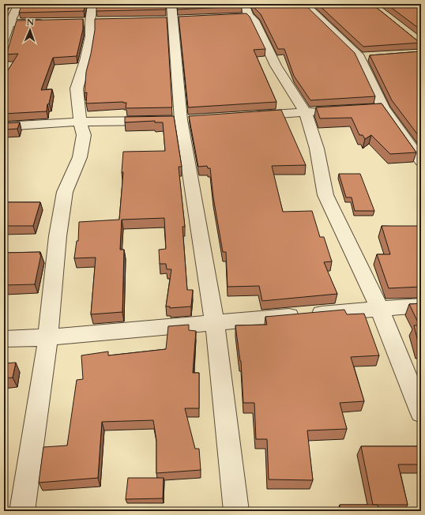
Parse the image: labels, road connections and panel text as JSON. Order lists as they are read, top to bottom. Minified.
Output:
{"north":"top"}
